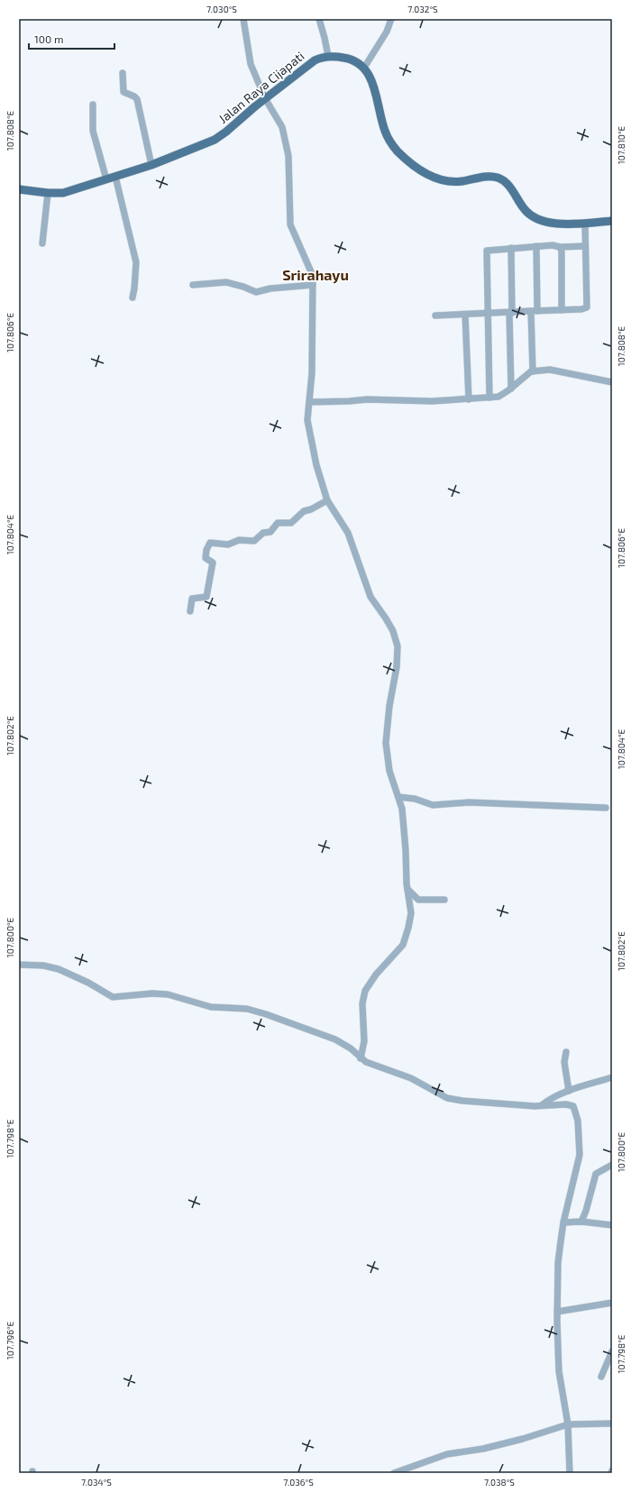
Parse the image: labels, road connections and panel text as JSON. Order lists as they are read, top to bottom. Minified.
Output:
{"streets":{"main road":["Jalan Raya Cijapati"]},"districts":["Srirahayu"],"scale_bar":"100 m","coordinates":["7.030°S","7.032°S","107.808°E","107.810°E","107.806°E","107.804°E","107.802°E","107.800°E","107.798°E","107.796°E","7.034°S","7.036°S","7.038°S"]}
